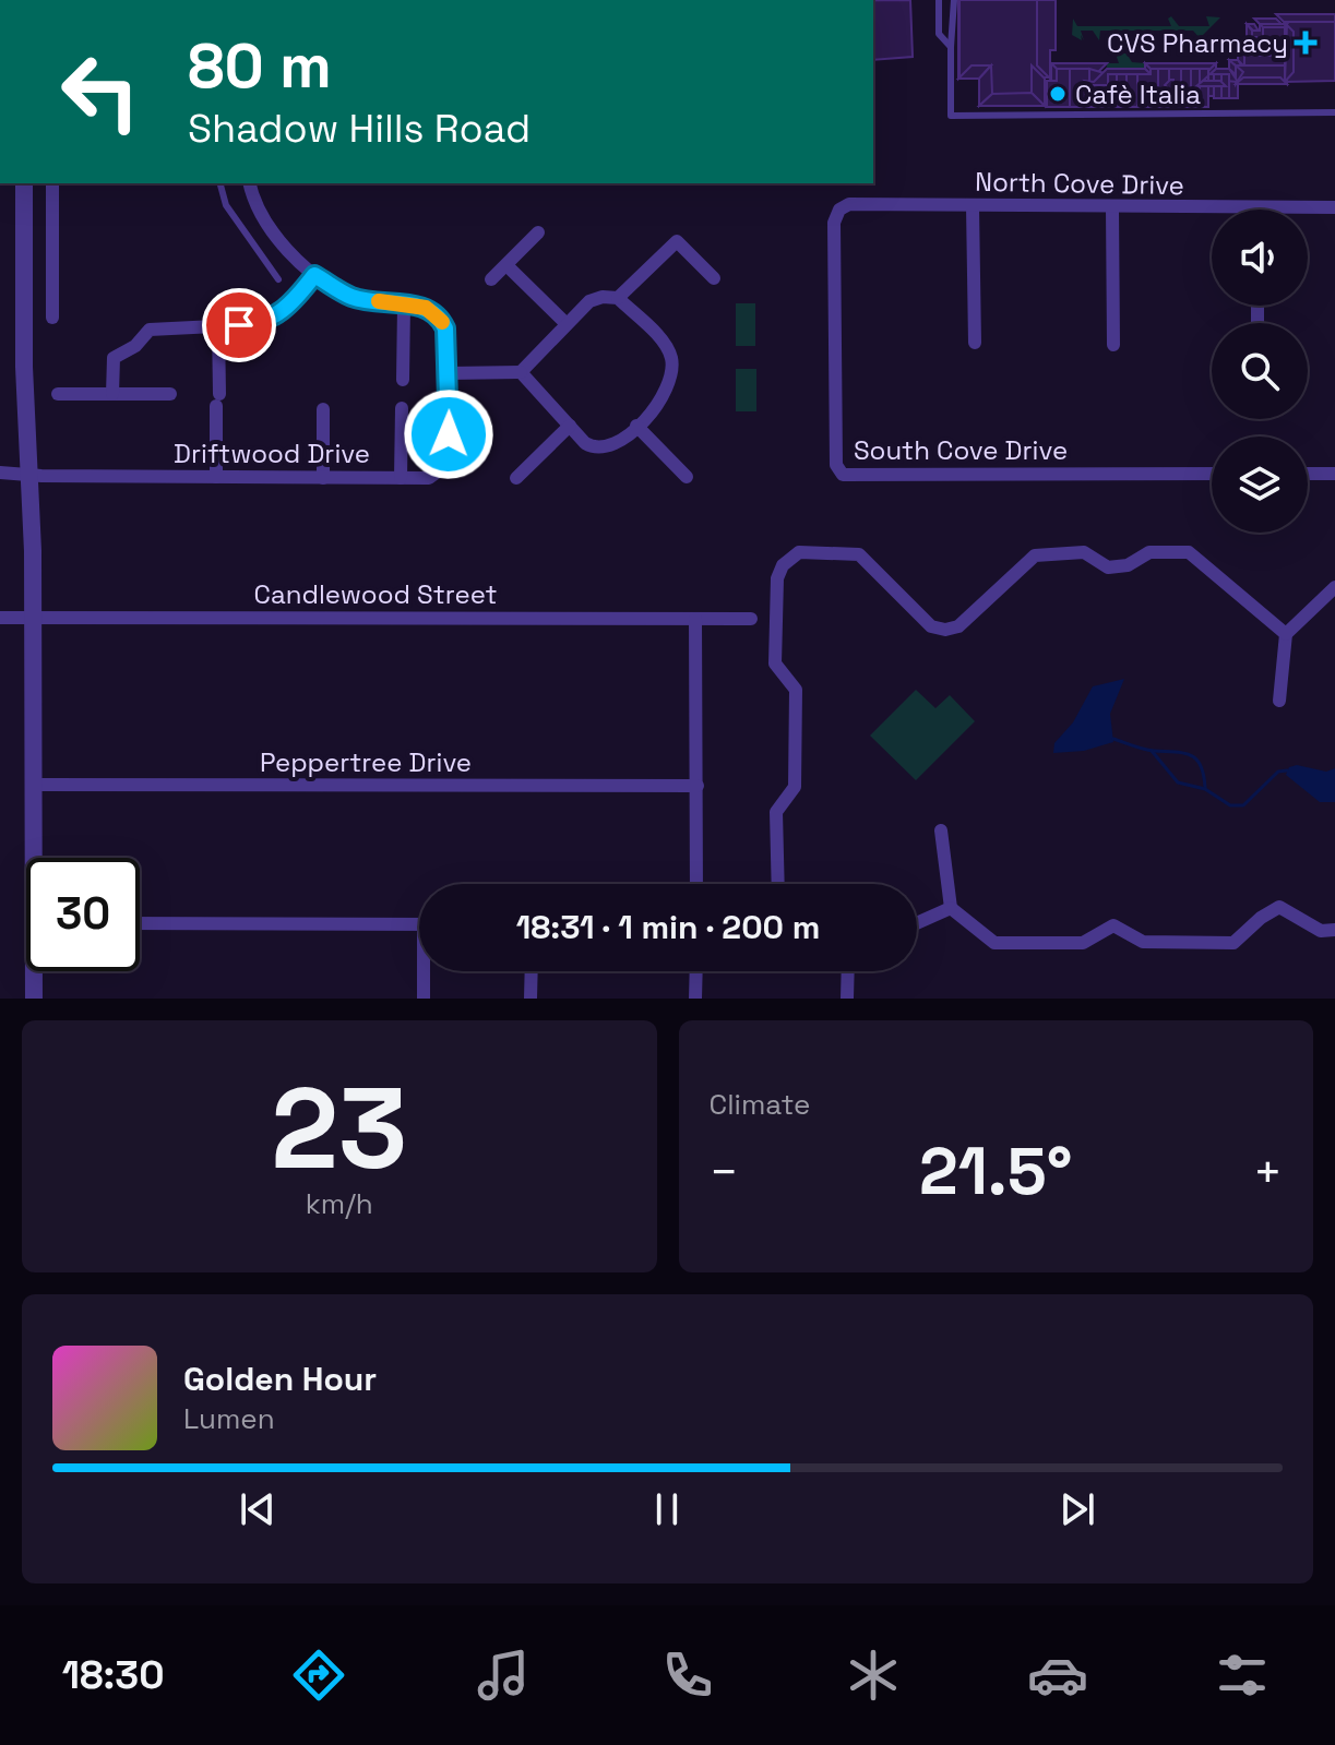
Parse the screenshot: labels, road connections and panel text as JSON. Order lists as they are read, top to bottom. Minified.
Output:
{"streets":{"street":["North Cove Drive","South Cove Drive","Driftwood Drive","Candlewood Street","Peppertree Drive"]},"crossings":[["North Cove Drive","South Cove Drive"]],"places":{"health":["CVS Pharmacy"],"other":["Cafè Italia"]},"page":{"turn":["80 m","Shadow Hills Road"],"limit":"30","trip":"18:31 · 1 min · 200 m","tile":[["23","km/h"],"Climate"],"heat":["−","21.5°","+"],"song":["Golden Hour","Lumen"],"tabs":"18:30"}}
